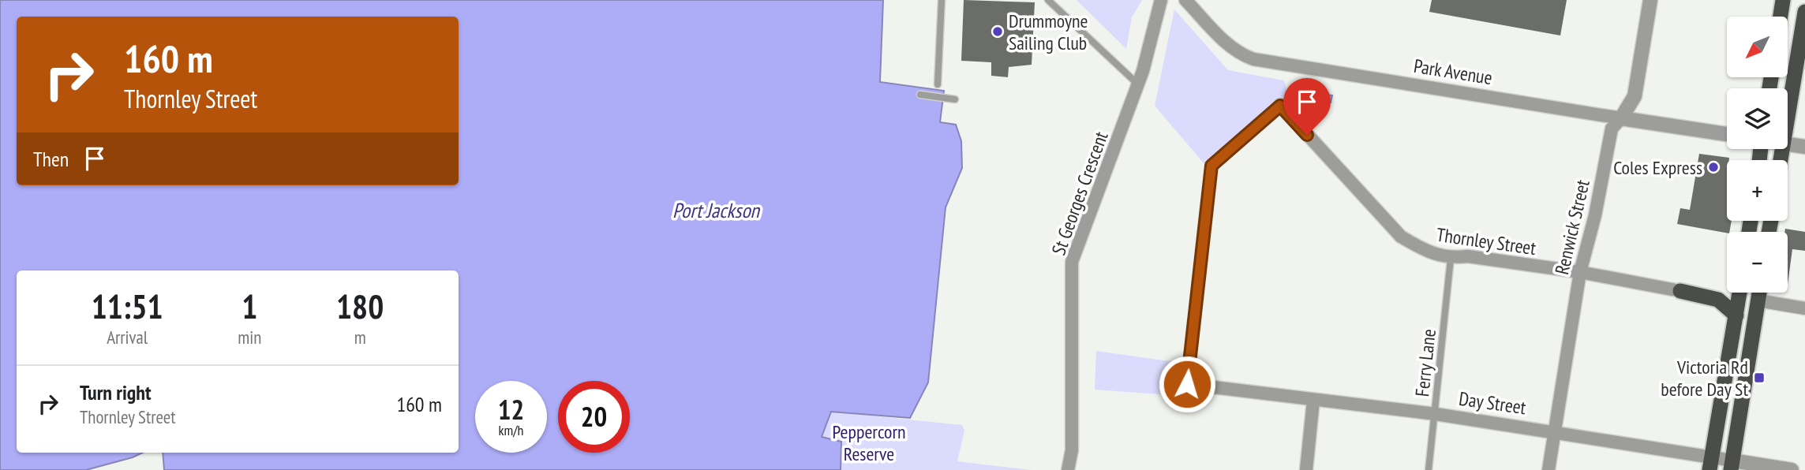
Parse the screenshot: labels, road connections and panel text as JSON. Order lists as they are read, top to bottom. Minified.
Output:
{"streets":{"street":["Park Avenue","St Georges Crescent","Renwick Street","Thornley Street","Day Street"],"lane":["Ferry Lane"]},"crossings":[["Park Avenue","Renwick Street"],["Renwick Street","Thornley Street"],["Renwick Street","Day Street"],["Thornley Street","Ferry Lane"],["Ferry Lane","Day Street"]],"water":["Port Jackson"],"parks":["Peppercorn Reserve"],"places":{"other":["Drummoyne Sailing Club","Coles Express"],"transit":["Victoria Rd before Day St"]},"north":"bottom left","page":{"map_buttons":["+","−"],"turn":["160 m","Thornley Street"],"then":"Then","eta":["11:51","Arrival","1","min","180","m"],"list":[{"name":"Turn right","note":"Thornley Street","value":"160 m"}],"speed":"12 km/h","limit":"20"}}
